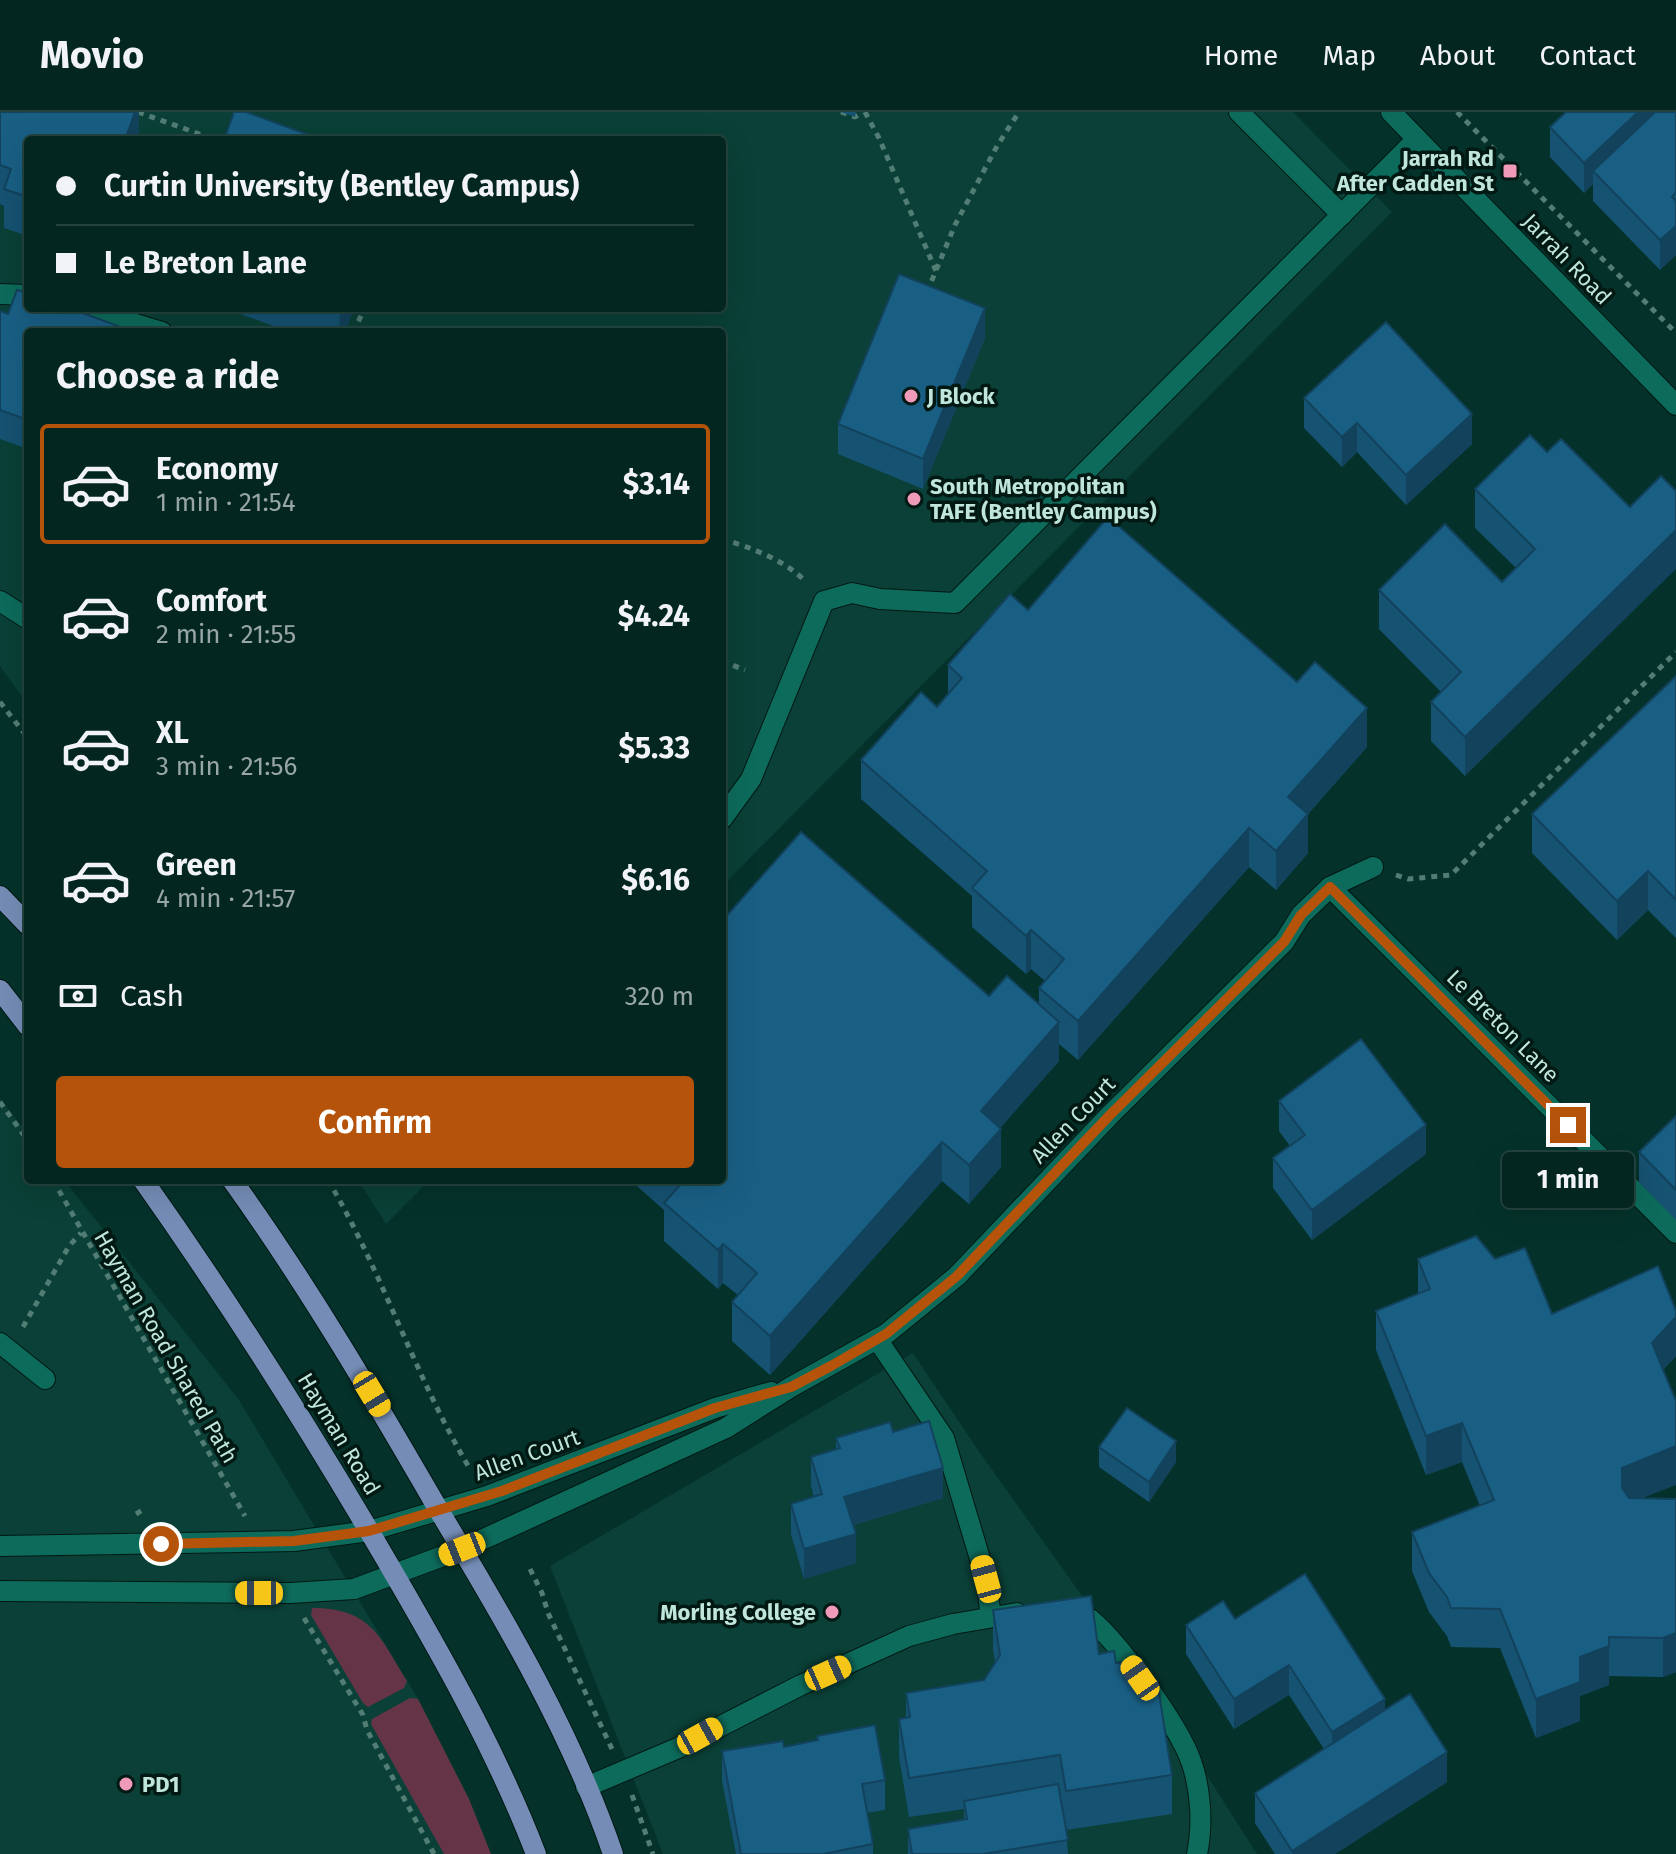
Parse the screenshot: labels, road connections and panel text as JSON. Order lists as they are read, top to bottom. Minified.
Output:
{"streets":{"main road":["Hayman Road"],"street":["Jarrah Road","Le Breton Lane","Allen Court"],"path":["Hayman Road Shared Path"]},"crossings":[["Le Breton Lane","Allen Court"],["Allen Court","Hayman Road"]],"places":{"transit":["Jarrah Rd After Cadden St"],"other":["J Block","South Metropolitan TAFE (Bentley Campus)","Morling College","PD1"]},"page":{"header":"Movio","nav":["Home","Map","About","Contact"],"banner":["Curtin University (Bentley Campus)","Le Breton Lane"],"heading":"Choose a ride","list":[{"name":"Economy","note":"1 min · 21:54","value":"$3.14"},{"name":"Comfort","note":"2 min · 21:55","value":"$4.24"},{"name":"XL","note":"3 min · 21:56","value":"$5.33"},{"name":"Green","note":"4 min · 21:57","value":"$6.16"}],"pay":["Cash","320 m"],"buttons":"Confirm","bubble":"1 min"}}
